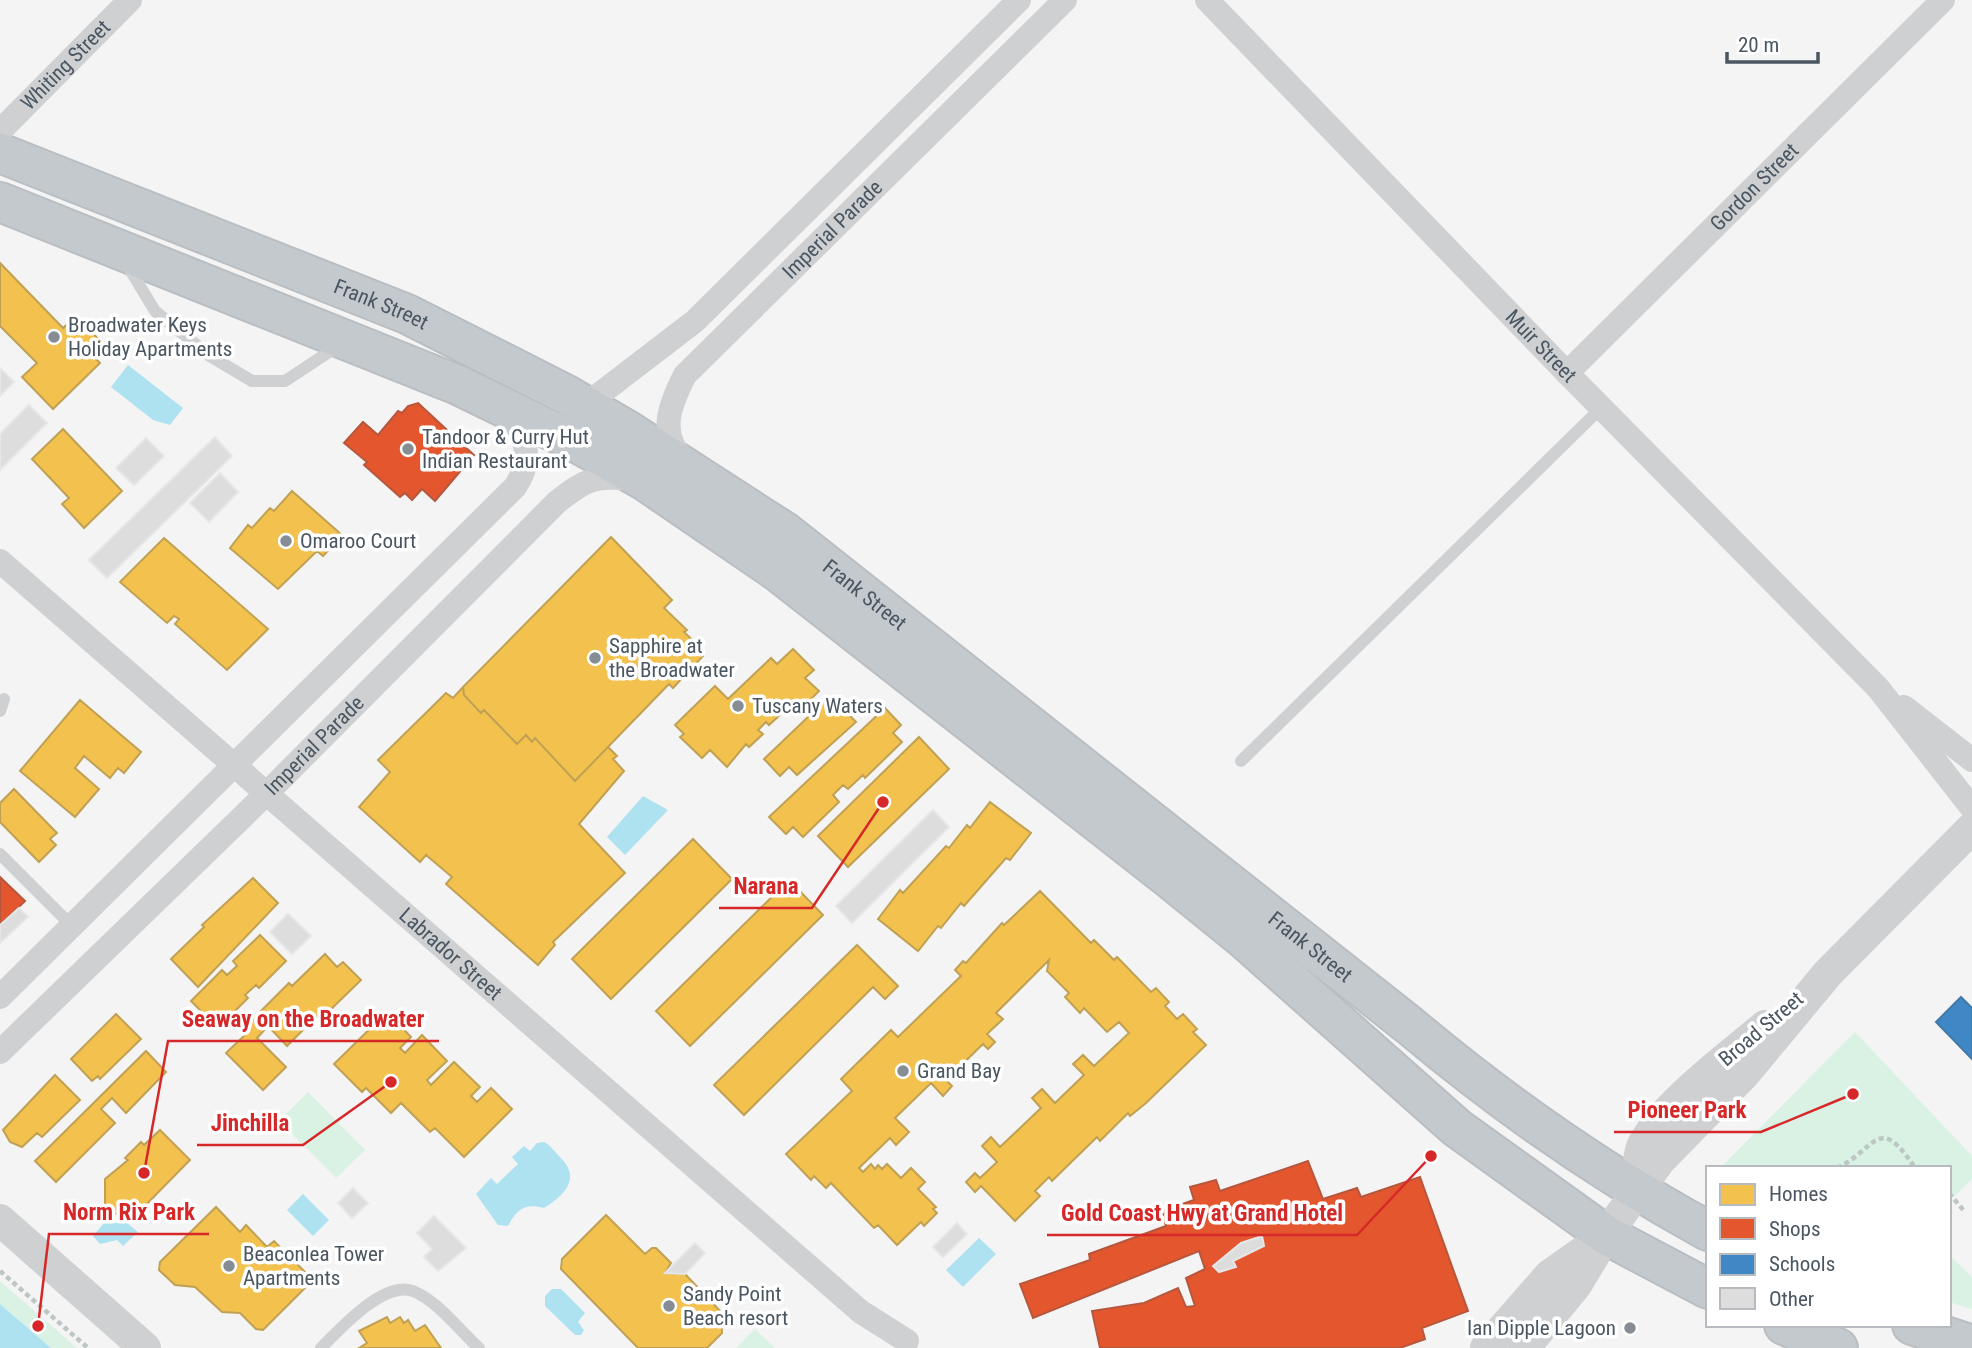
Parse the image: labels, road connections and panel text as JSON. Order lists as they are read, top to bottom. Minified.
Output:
{"streets":{"highway":["Frank Street"],"street":["Whiting Street","Gordon Street","Imperial Parade","Muir Street","Labrador Street","Broad Street"]},"crossings":[["Gordon Street","Muir Street"],["Imperial Parade","Frank Street"],["Imperial Parade","Labrador Street"],["Frank Street","Broad Street"]],"places":["Broadwater Keys Holiday Apartments","Tandoor & Curry Hut Indian Restaurant","Omaroo Court","Sapphire at the Broadwater","Tuscany Waters","Narana","Grand Bay","Jinchilla","Pioneer Park","Gold Coast Hwy at Grand Hotel","Seaway on the Broadwater","Beaconlea Tower Apartments","Sandy Point Beach resort","Norm Rix Park","Ian Dipple Lagoon"],"legend":["Homes","Shops","Schools","Other"],"scale_bar":"20 m"}
